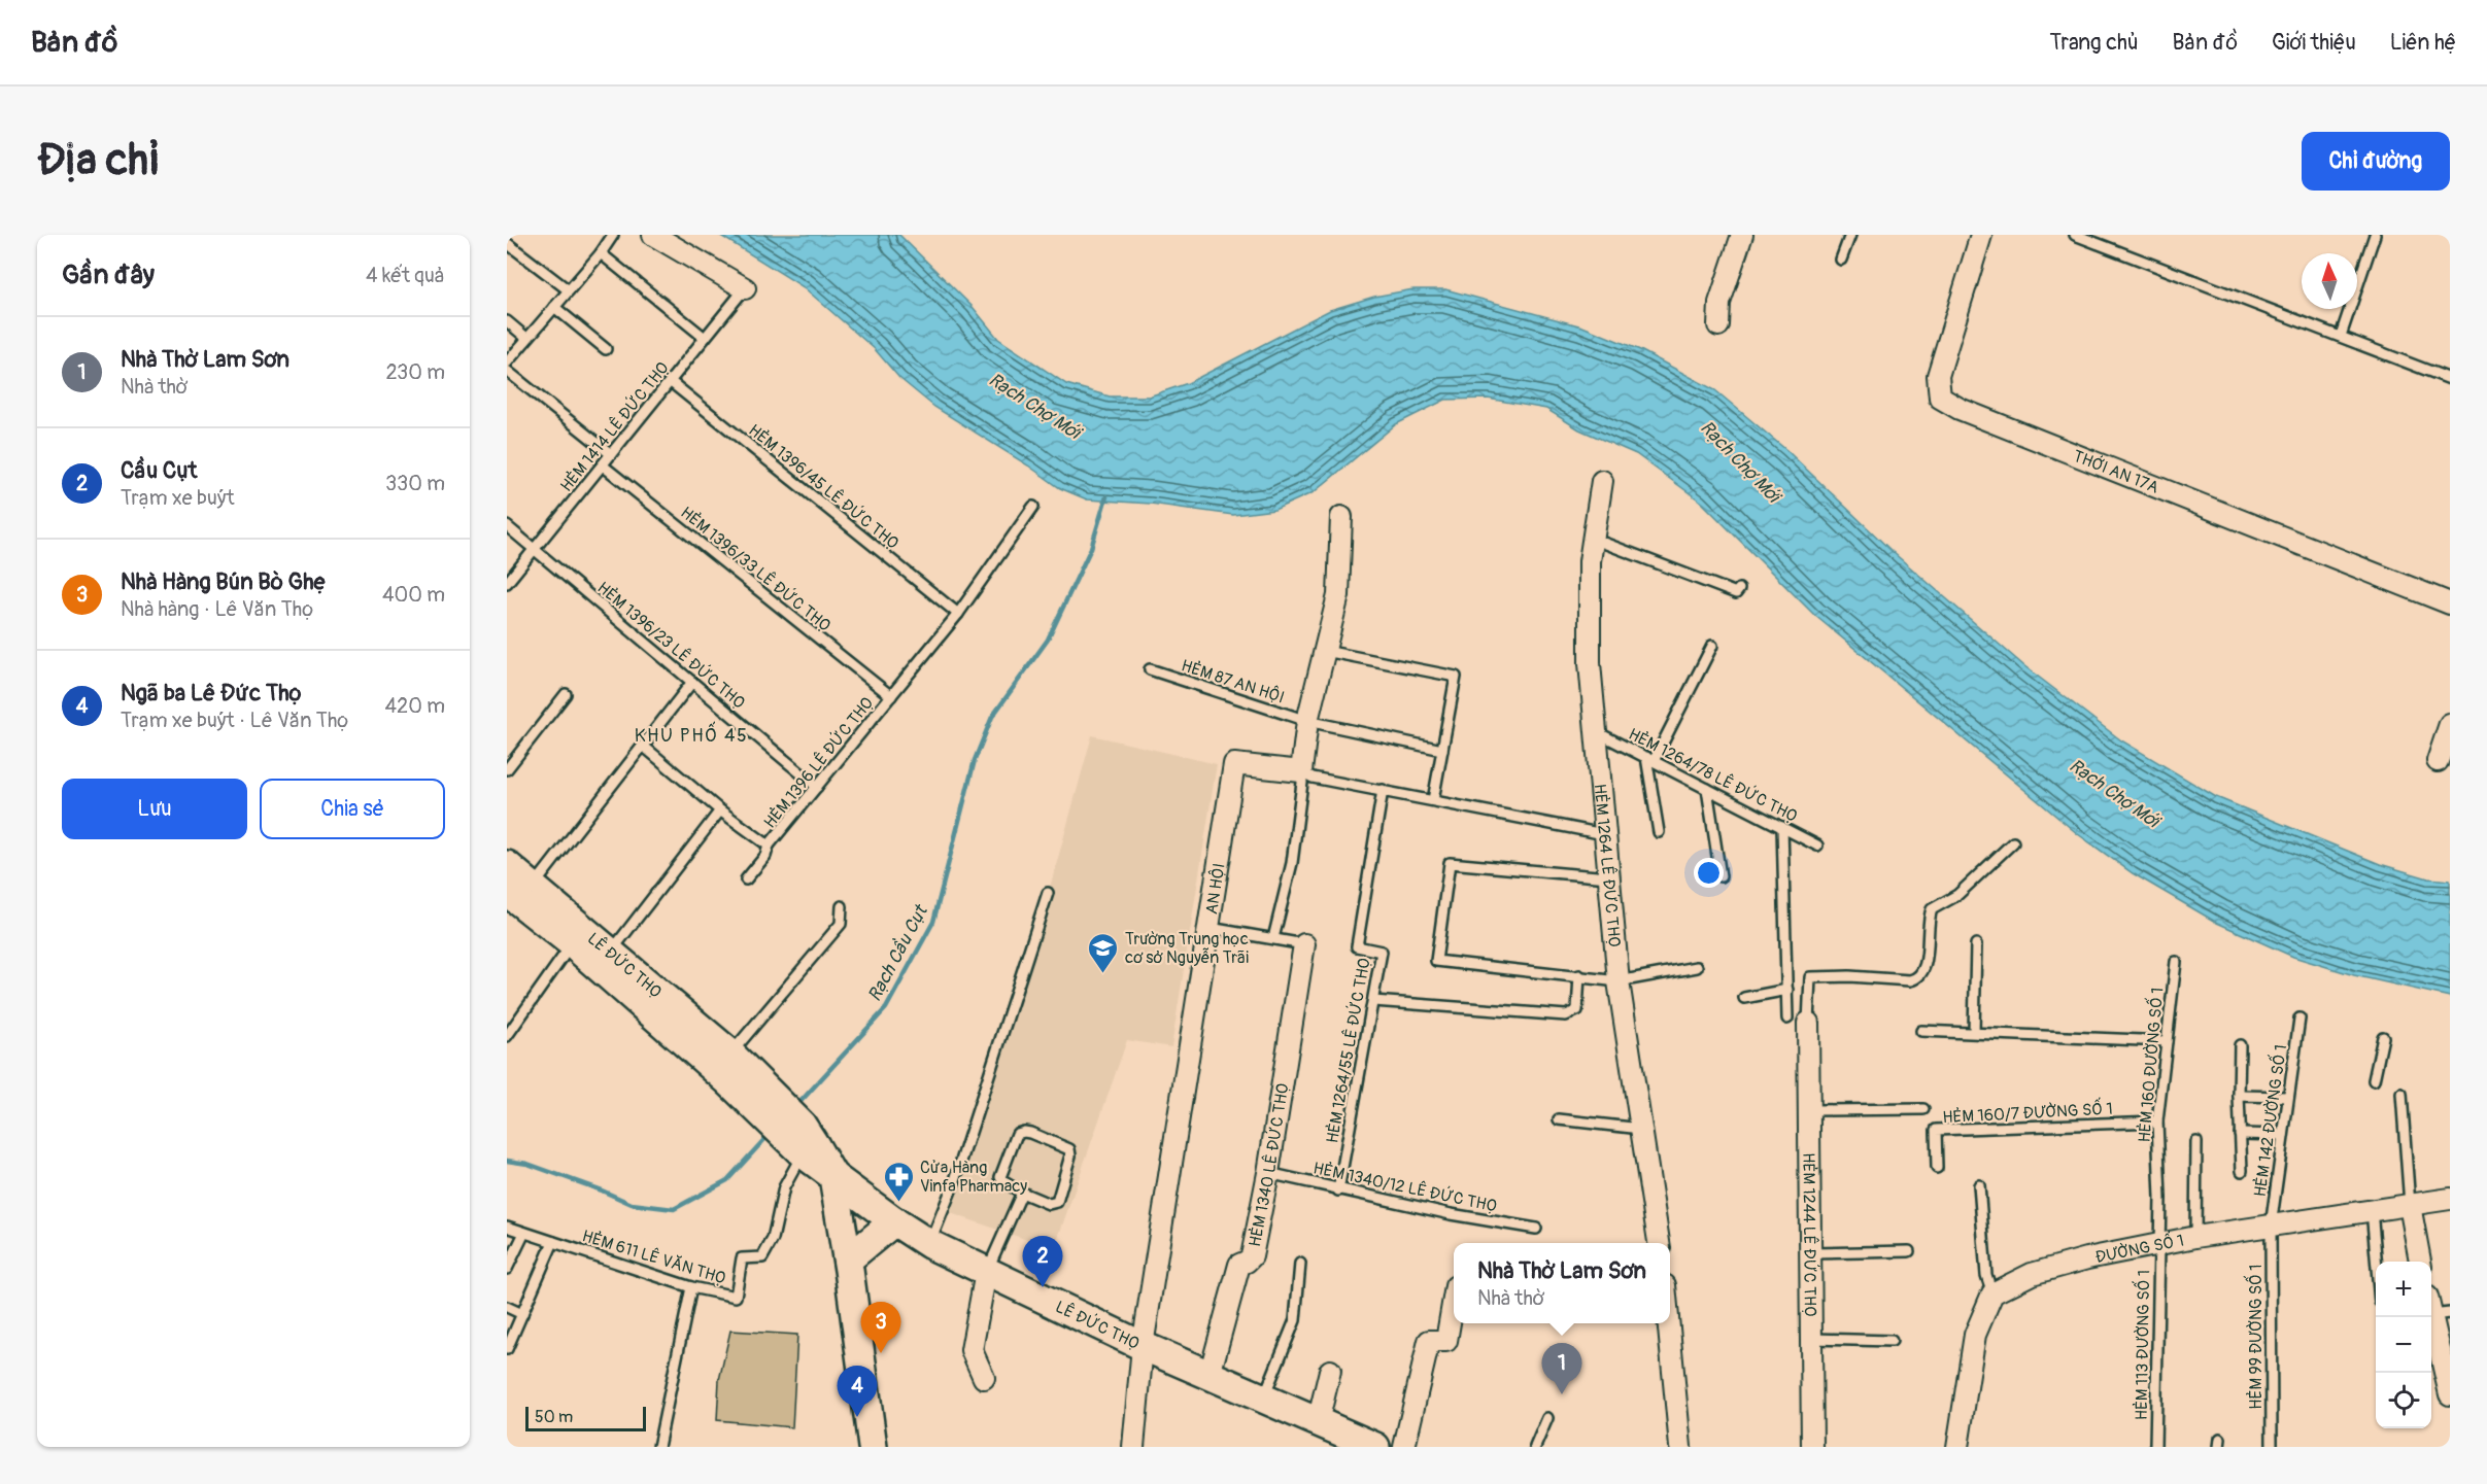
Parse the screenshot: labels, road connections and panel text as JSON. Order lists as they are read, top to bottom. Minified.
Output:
{"streets":{"main road":["LÊ ĐỨC THỌ"],"street":["THỚI AN 17A","HẺM 1264 LÊ ĐỨC THỌ","AN HỘI","HẺM 1340 LÊ ĐỨC THỌ","HẺM 1244 LÊ ĐỨC THỌ","ĐƯỜNG SỐ 1"],"lane":["HẺM 1414 LÊ ĐỨC THỌ","HẺM 1396/45 LÊ ĐỨC THỌ","HẺM 1396/33 LÊ ĐỨC THỌ","HẺM 1396/23 LÊ ĐỨC THỌ","HẺM 87 AN HỘI","HẺM 1396 LÊ ĐỨC THỌ","HẺM 1264/78 LÊ ĐỨC THỌ","HẺM 1264/55 LÊ ĐỨC THỌ","HẺM 160 ĐƯỜNG SỐ 1","HẺM 160/7 ĐƯỜNG SỐ 1","HẺM 142 ĐƯỜNG SỐ 1","HẺM 1340/12 LÊ ĐỨC THỌ","HẺM 611 LÊ VĂN THỌ","HẺM 99 ĐƯỜNG SỐ 1","HẺM 113 ĐƯỜNG SỐ 1"]},"crossings":[["HẺM 1414 LÊ ĐỨC THỌ","HẺM 1396/45 LÊ ĐỨC THỌ"],["HẺM 1414 LÊ ĐỨC THỌ","HẺM 1396/33 LÊ ĐỨC THỌ"],["HẺM 1414 LÊ ĐỨC THỌ","HẺM 1396/23 LÊ ĐỨC THỌ"],["HẺM 1396/45 LÊ ĐỨC THỌ","HẺM 1396 LÊ ĐỨC THỌ"],["HẺM 1396/33 LÊ ĐỨC THỌ","HẺM 1396 LÊ ĐỨC THỌ"],["HẺM 1396/23 LÊ ĐỨC THỌ","HẺM 1396 LÊ ĐỨC THỌ"],["HẺM 1264/78 LÊ ĐỨC THỌ","HẺM 1264 LÊ ĐỨC THỌ"],["AN HỘI","LÊ ĐỨC THỌ"],["LÊ ĐỨC THỌ","HẺM 1340 LÊ ĐỨC THỌ"],["LÊ ĐỨC THỌ","HẺM 611 LÊ VĂN THỌ"],["HẺM 1264/55 LÊ ĐỨC THỌ","HẺM 1340/12 LÊ ĐỨC THỌ"],["HẺM 160 ĐƯỜNG SỐ 1","HẺM 160/7 ĐƯỜNG SỐ 1"],["HẺM 160 ĐƯỜNG SỐ 1","ĐƯỜNG SỐ 1"],["HẺM 160 ĐƯỜNG SỐ 1","HẺM 113 ĐƯỜNG SỐ 1"],["HẺM 142 ĐƯỜNG SỐ 1","ĐƯỜNG SỐ 1"],["HẺM 142 ĐƯỜNG SỐ 1","HẺM 99 ĐƯỜNG SỐ 1"],["HẺM 1340 LÊ ĐỨC THỌ","HẺM 1340/12 LÊ ĐỨC THỌ"],["ĐƯỜNG SỐ 1","HẺM 99 ĐƯỜNG SỐ 1"],["ĐƯỜNG SỐ 1","HẺM 113 ĐƯỜNG SỐ 1"]],"districts":["KHU PHỐ 45"],"water":["Rạch Chợ Mới","Rạch Cầu Cụt"],"places":{"school or university":["Trường Trung học cơ sở Nguyễn Trãi"],"pharmacy":["Cửa Hàng Vinfa Pharmacy"]},"scale_bar":"50 m","north":"top","page":{"header":"Bản đồ","nav":["Trang chủ","Bản đồ","Giới thiệu","Liên hệ"],"buttons":["Chỉ đường",["Lưu","Chia sẻ"]],"title":"Địa chỉ","heading":["Gần đây","4 kết quả"],"list":[{"mark":"1","name":"Nhà Thờ Lam Sơn","note":"Nhà thờ","value":"230 m"},{"mark":"2","name":"Cầu Cụt","note":"Trạm xe buýt","value":"330 m"},{"mark":"3","name":"Nhà Hàng Bún Bò Ghẹ","note":"Nhà hàng · Lê Văn Thọ","value":"400 m"},{"mark":"4","name":"Ngã ba Lê Đức Thọ","note":"Trạm xe buýt · Lê Văn Thọ","value":"420 m"}],"pins":["2","3","1","4"],"popup":["Nhà Thờ Lam Sơn","Nhà thờ"],"map_buttons":["+","−"],"scale":"50 m"}}
